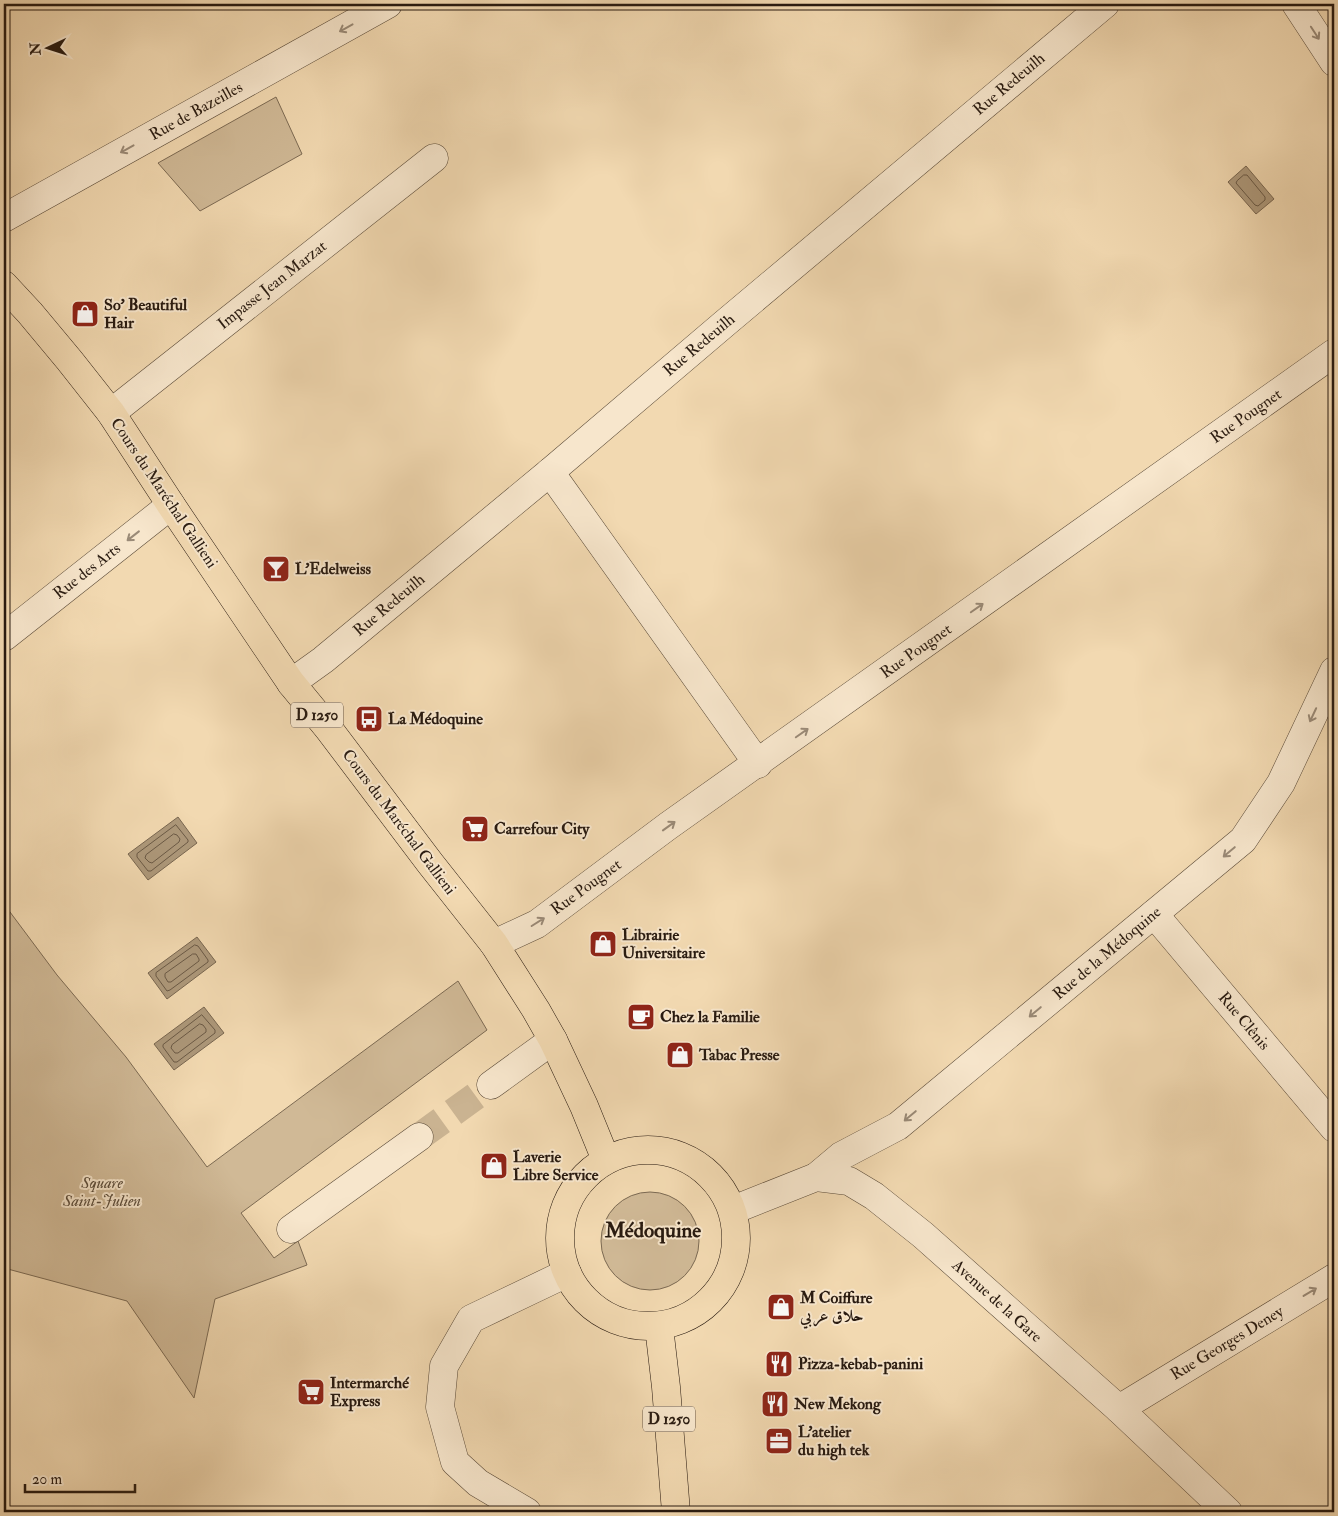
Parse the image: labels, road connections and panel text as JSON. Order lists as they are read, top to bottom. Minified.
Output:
{"streets":{"main road":["Cours du Maréchal Gallieni","D 1250"],"street":["Rue Redeuilh","Rue de Bazeilles","Impasse Jean Marzat","Rue Pougnet","Rue des Arts","Rue de la Médoquine","Rue Clênis","Avenue de la Gare","Rue Georges Deney"]},"crossings":[["Rue Redeuilh","Cours du Maréchal Gallieni"],["Impasse Jean Marzat","Cours du Maréchal Gallieni"],["Rue Pougnet","Cours du Maréchal Gallieni"],["Cours du Maréchal Gallieni","Rue des Arts"],["Cours du Maréchal Gallieni","D 1250"],["Cours du Maréchal Gallieni","Avenue de la Gare"],["D 1250","Avenue de la Gare"],["Rue de la Médoquine","Rue Clênis"],["Rue de la Médoquine","Avenue de la Gare"],["Avenue de la Gare","Rue Georges Deney"]],"one_way":["Rue de Bazeilles","Rue Pougnet","Rue des Arts","Rue de la Médoquine","Rue Georges Deney"],"districts":["Médoquine"],"parks":["Square Saint-Julien"],"places":{"shop":["So' Beautiful Hair","Librairie Universitaire","Tabac Presse","Laverie Libre Service","M Coiffure حلاق عربي"],"bar":["L'Edelweiss"],"bus stop":["La Médoquine"],"supermarket":["Carrefour City","Intermarché Express"],"cafe":["Chez la Familie"],"restaurant":["Pizza-kebab-panini","New Mekong"],"office":["L'atelier du high tek"]},"scale_bar":"20 m","north":"left"}
